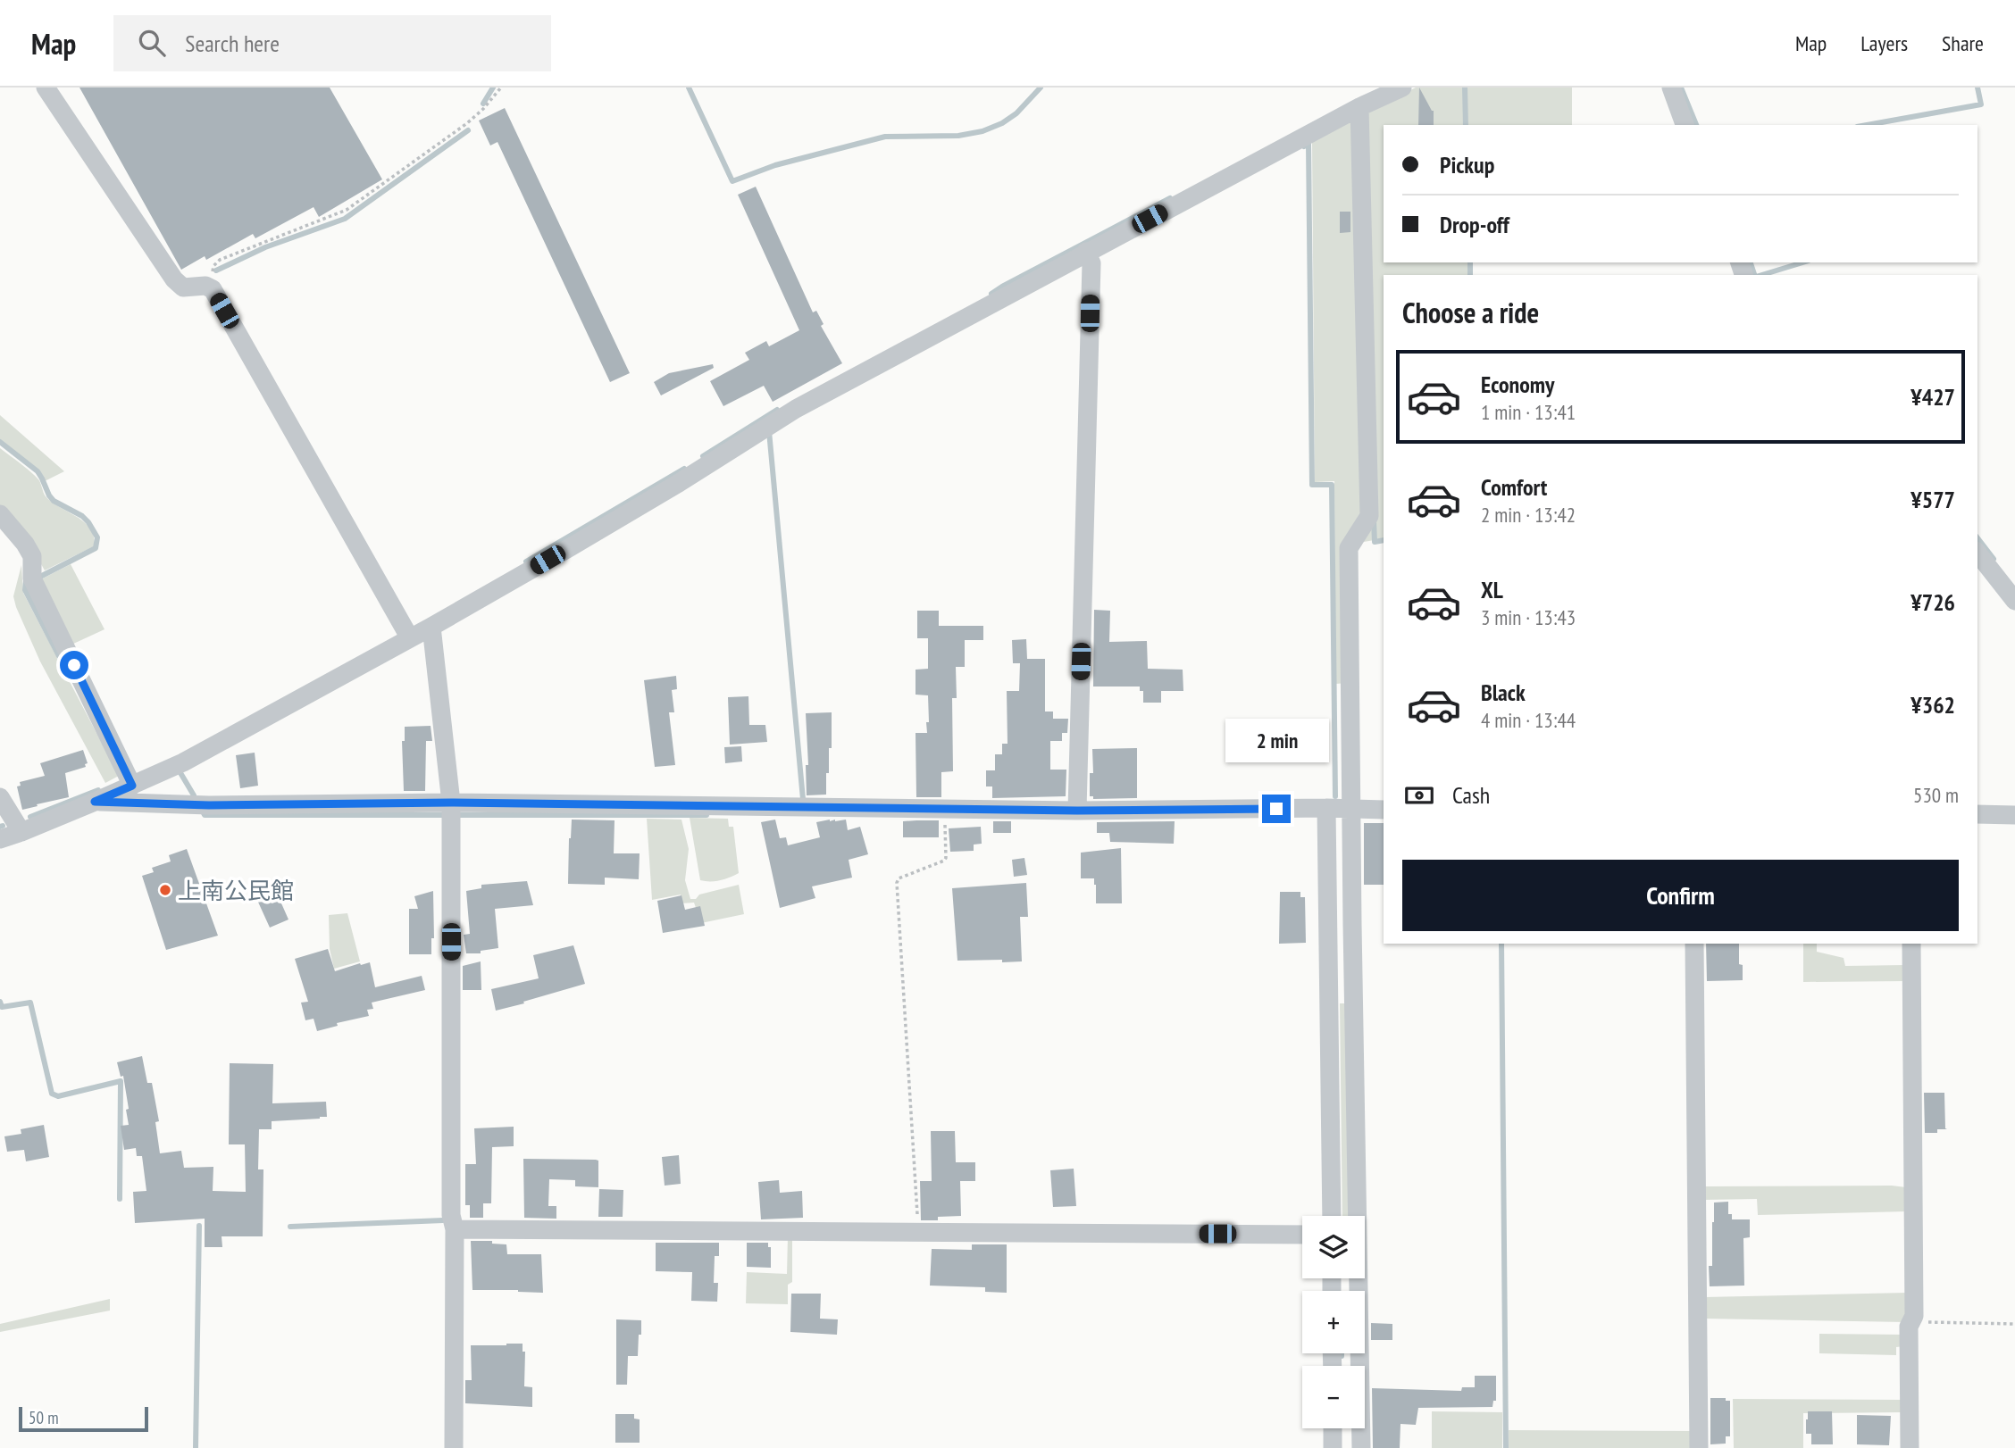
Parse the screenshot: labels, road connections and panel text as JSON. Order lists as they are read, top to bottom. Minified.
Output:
{"places":["上南公民館"],"scale_bar":"50 m","page":{"header":"Map","search":"Search here","nav":["Map","Layers","Share"],"banner":["Pickup","Drop-off"],"heading":"Choose a ride","list":[{"name":"Economy","note":"1 min · 13:41","value":"¥427"},{"name":"Comfort","note":"2 min · 13:42","value":"¥577"},{"name":"XL","note":"3 min · 13:43","value":"¥726"},{"name":"Black","note":"4 min · 13:44","value":"¥362"}],"bubble":"2 min","pay":["Cash","530 m"],"buttons":"Confirm","map_buttons":["+","−"],"scale":"50 m"}}
